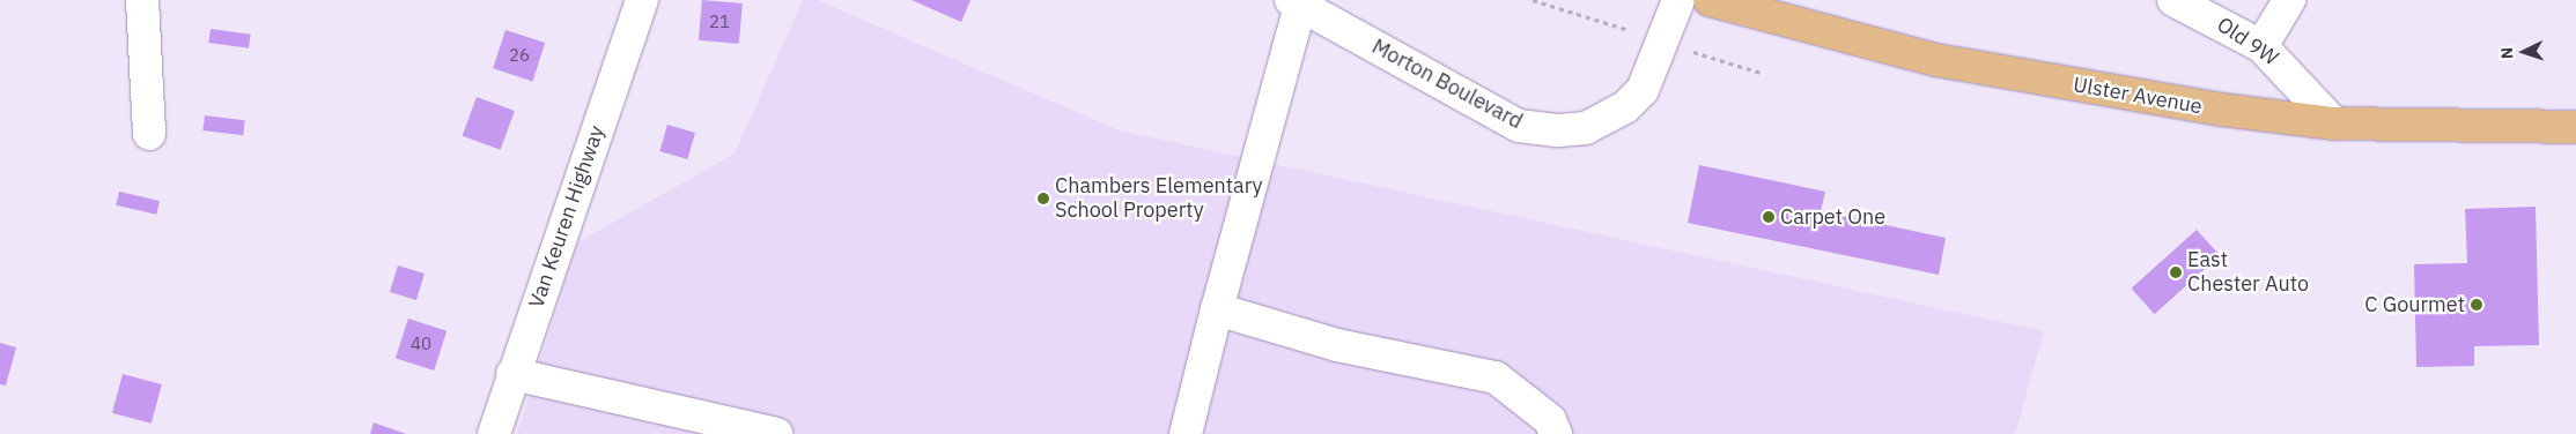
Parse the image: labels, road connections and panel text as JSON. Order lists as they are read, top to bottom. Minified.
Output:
{"streets":{"main road":["Ulster Avenue"],"street":["Old 9W","Morton Boulevard","Van Keuren Highway"]},"crossings":[["Old 9W","Ulster Avenue"]],"places":["Chambers Elementary School Property","Carpet One","East Chester Auto","C Gourmet"],"house_numbers":["21","26","40"],"north":"left"}
